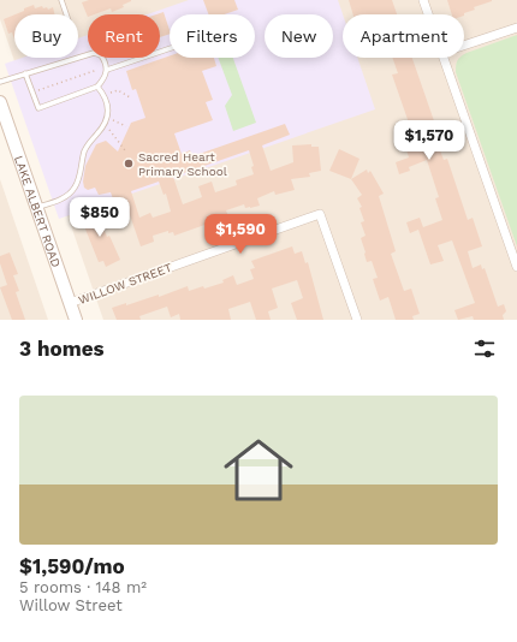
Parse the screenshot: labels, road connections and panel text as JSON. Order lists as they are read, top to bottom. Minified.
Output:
{"streets":{"main road":["LAKE ALBERT ROAD"],"street":["WILLOW STREET"]},"crossings":[["LAKE ALBERT ROAD","WILLOW STREET"]],"places":["Sacred Heart Primary School"],"page":{"chip":["Buy","Rent","Filters","New","Apartment"],"price":["$1,570","$850","$1,590"],"heading":"3 homes","list":[{"name":"$1,590/mo","note":"5 rooms · 148 m² · Willow Street"}]}}
